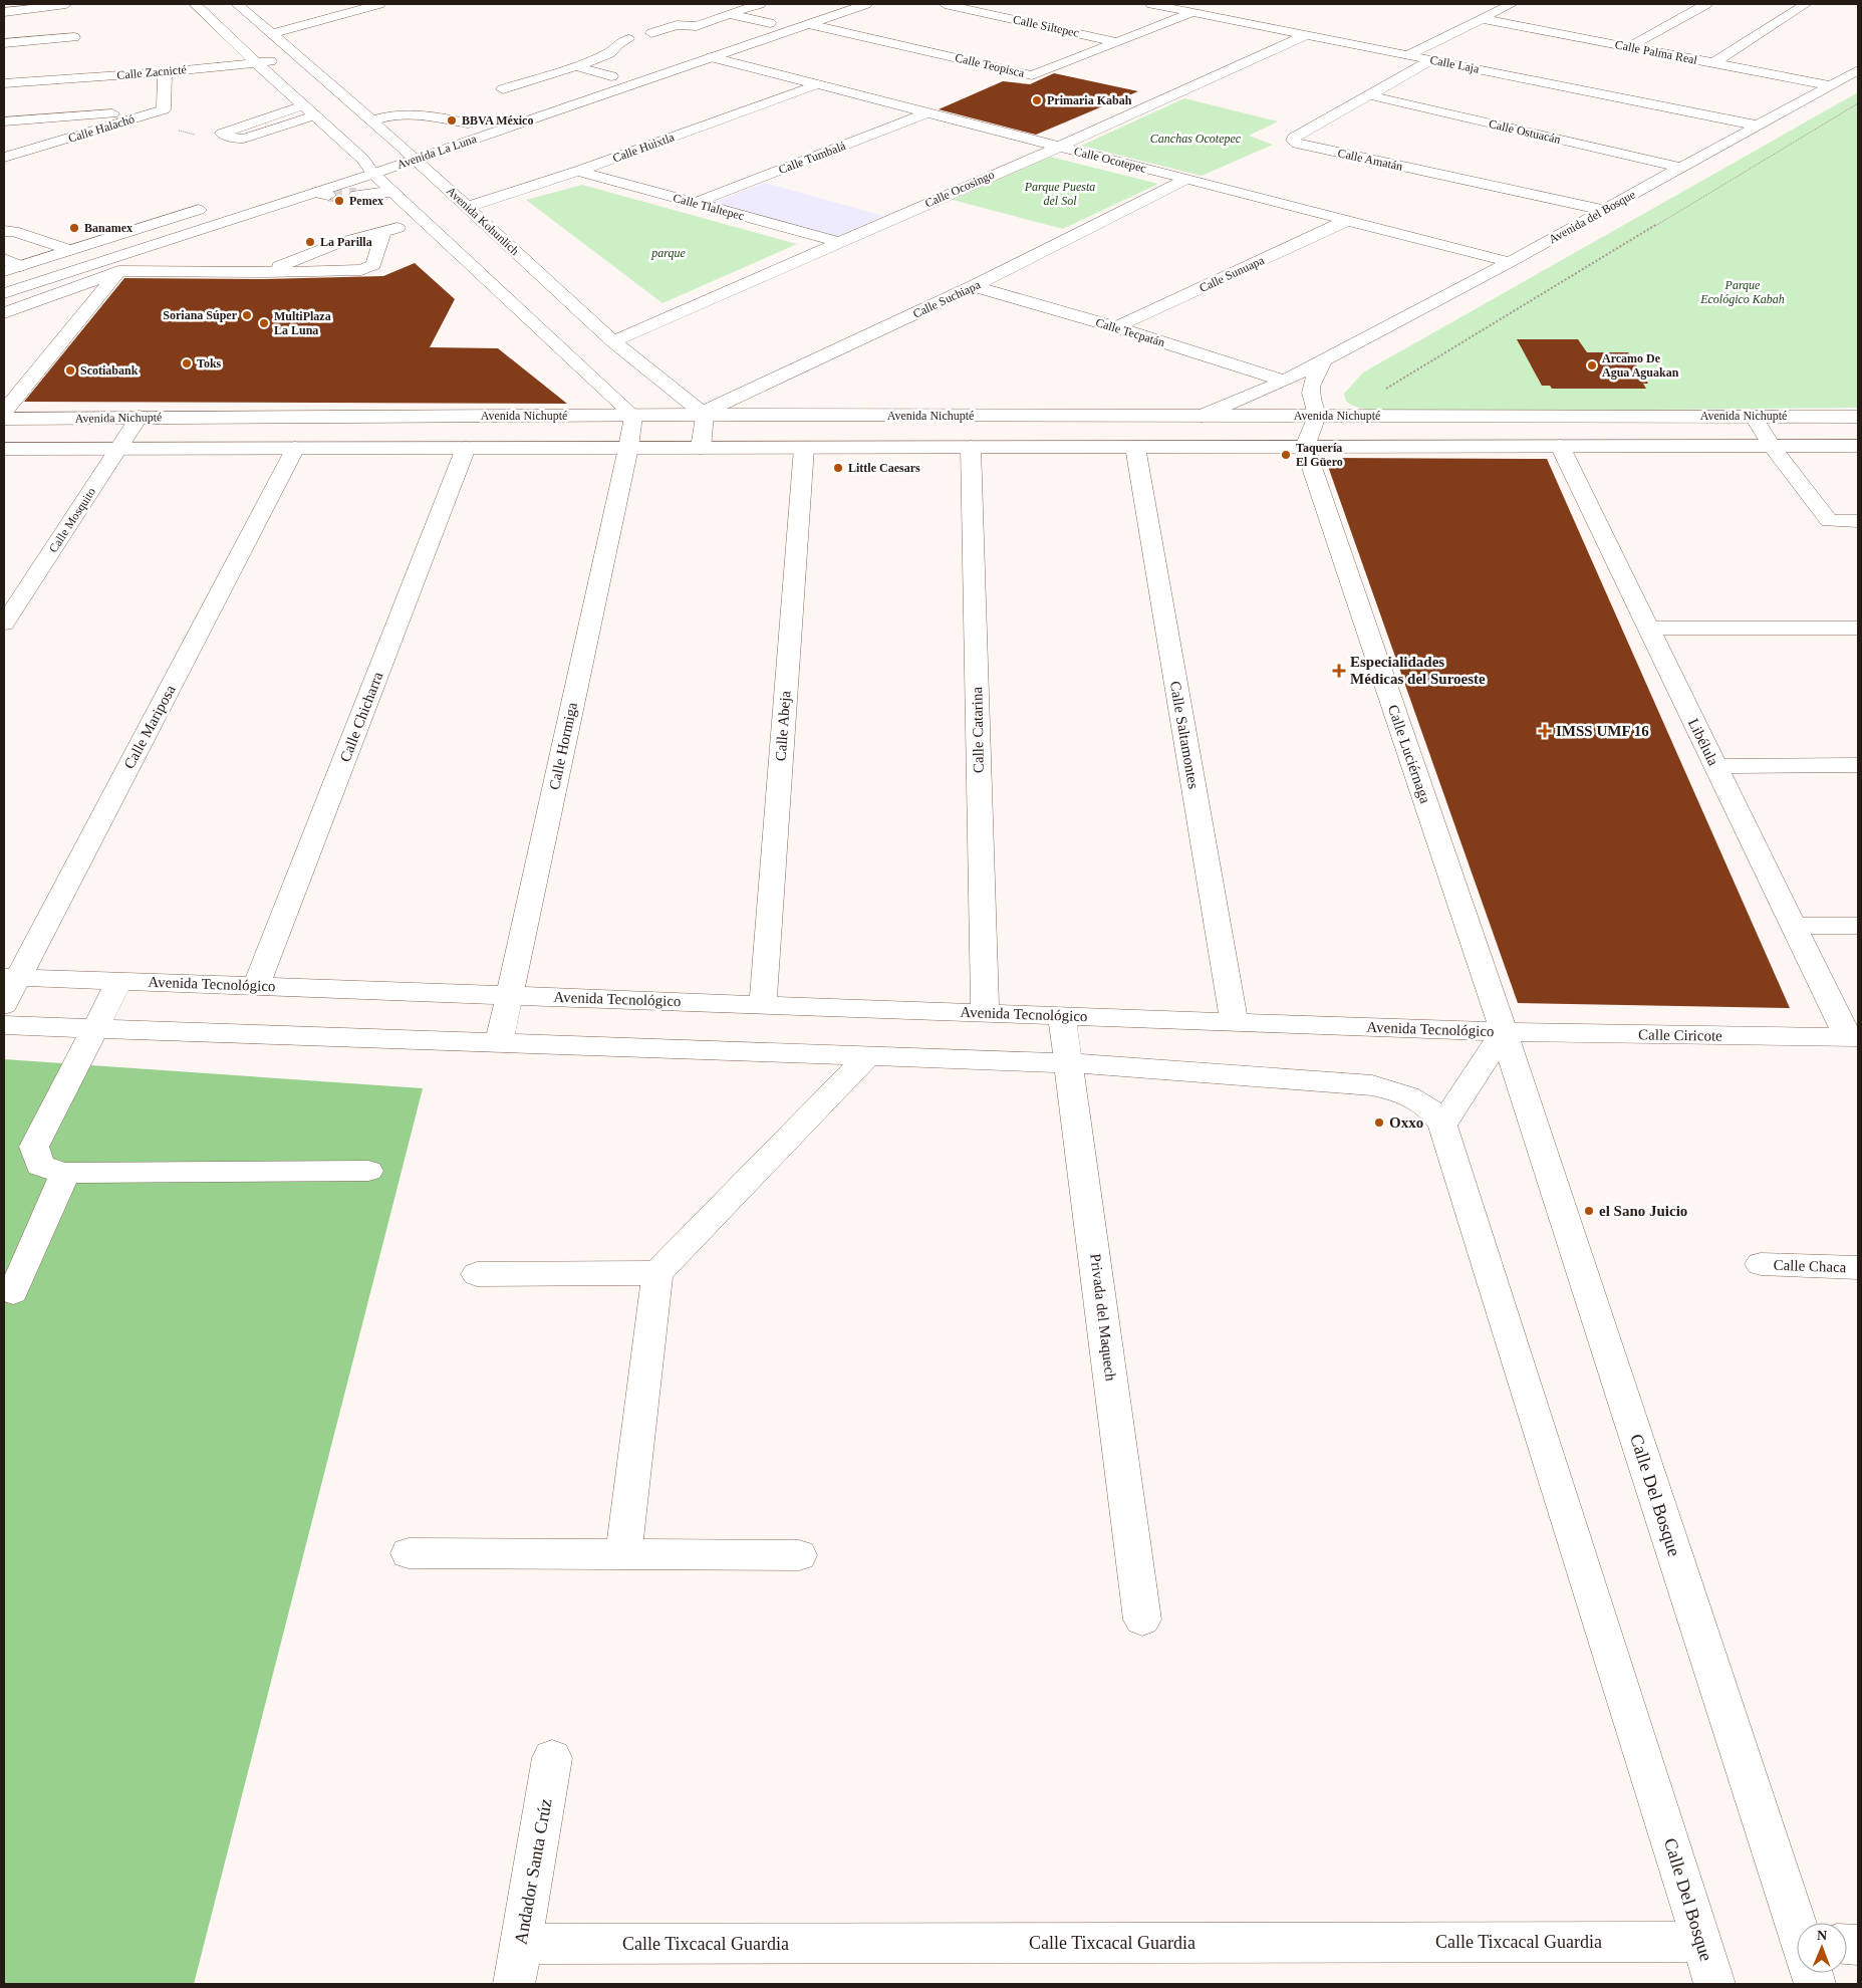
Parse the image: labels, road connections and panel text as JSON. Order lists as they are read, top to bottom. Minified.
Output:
{"streets":{"street":["Calle Siltepec","Calle Palma Real","Calle Laja","Calle Teopisca","Calle Zacnicté","Calle Halachó","Calle Ostuacán","Calle Huixtla","Avenida La Luna","Calle Tumbalá","Calle Ocotepec","Calle Amatán","Calle Ocosingo","Calle Tlaltepec","Avenida del Bosque","Avenida Kohunlich","Calle Sunuapa","Calle Suchiapa","Calle Tecpatán","Avenida Nichupté","Calle Mosquito","Calle Chicharra","Calle Abeja","Calle Mariposa","Calle Catarina","Calle Saltamontes","Libélula","Calle Hormiga","Calle Luciérnaga","Avenida Tecnológico","Calle Ciricote","Calle Chaca","Privada del Maquech","Calle Del Bosque","Andador Santa Crúz","Calle Tixcacal Guardia"]},"crossings":[["Calle Siltepec","Calle Teopisca"],["Calle Palma Real","Avenida del Bosque"],["Calle Laja","Calle Teopisca"],["Calle Laja","Calle Amatán"],["Calle Laja","Calle Ocosingo"],["Calle Laja","Avenida del Bosque"],["Calle Teopisca","Avenida La Luna"],["Calle Zacnicté","Avenida Kohunlich"],["Calle Ostuacán","Calle Amatán"],["Calle Ostuacán","Avenida del Bosque"],["Calle Huixtla","Calle Ocotepec"],["Calle Huixtla","Calle Tlaltepec"],["Calle Huixtla","Avenida Kohunlich"],["Avenida La Luna","Calle Ocotepec"],["Avenida La Luna","Avenida Kohunlich"],["Calle Tumbalá","Calle Ocotepec"],["Calle Tumbalá","Calle Tlaltepec"],["Calle Ocotepec","Calle Ocosingo"],["Calle Ocotepec","Avenida del Bosque"],["Calle Ocotepec","Calle Sunuapa"],["Calle Ocotepec","Calle Suchiapa"],["Calle Amatán","Avenida del Bosque"],["Calle Ocosingo","Calle Tlaltepec"],["Calle Ocosingo","Avenida Kohunlich"],["Avenida del Bosque","Calle Tecpatán"],["Avenida del Bosque","Avenida Nichupté"],["Avenida Kohunlich","Calle Suchiapa"],["Avenida Kohunlich","Avenida Nichupté"],["Calle Sunuapa","Calle Tecpatán"],["Calle Suchiapa","Calle Tecpatán"],["Calle Suchiapa","Avenida Nichupté"],["Avenida Nichupté","Calle Mosquito"],["Calle Chicharra","Avenida Tecnológico"],["Calle Abeja","Avenida Tecnológico"],["Calle Mariposa","Avenida Tecnológico"],["Calle Catarina","Avenida Tecnológico"],["Calle Saltamontes","Avenida Tecnológico"],["Libélula","Calle Ciricote"],["Calle Hormiga","Avenida Tecnológico"],["Calle Luciérnaga","Avenida Tecnológico"],["Calle Luciérnaga","Calle Ciricote"],["Calle Luciérnaga","Calle Del Bosque"],["Avenida Tecnológico","Calle Ciricote"],["Avenida Tecnológico","Privada del Maquech"],["Avenida Tecnológico","Calle Del Bosque"],["Calle Ciricote","Calle Del Bosque"],["Calle Del Bosque","Calle Tixcacal Guardia"],["Andador Santa Crúz","Calle Tixcacal Guardia"]],"parks":["Canchas Ocotepec","Parque Puesta del Sol","parque","Parque Ecológico Kabah"],"places":{"other":["Primaria Kabah","BBVA México","Pemex","Banamex","La Parilla","Soriana Súper","MultiPlaza La Luna","Toks","Arcamo De Agua Aguakan","Scotiabank","Taquería El Güero","Little Caesars","Oxxo","el Sano Juicio"],"health":["Especialidades Médicas del Suroeste","IMSS UMF 16"]},"north":"top"}
